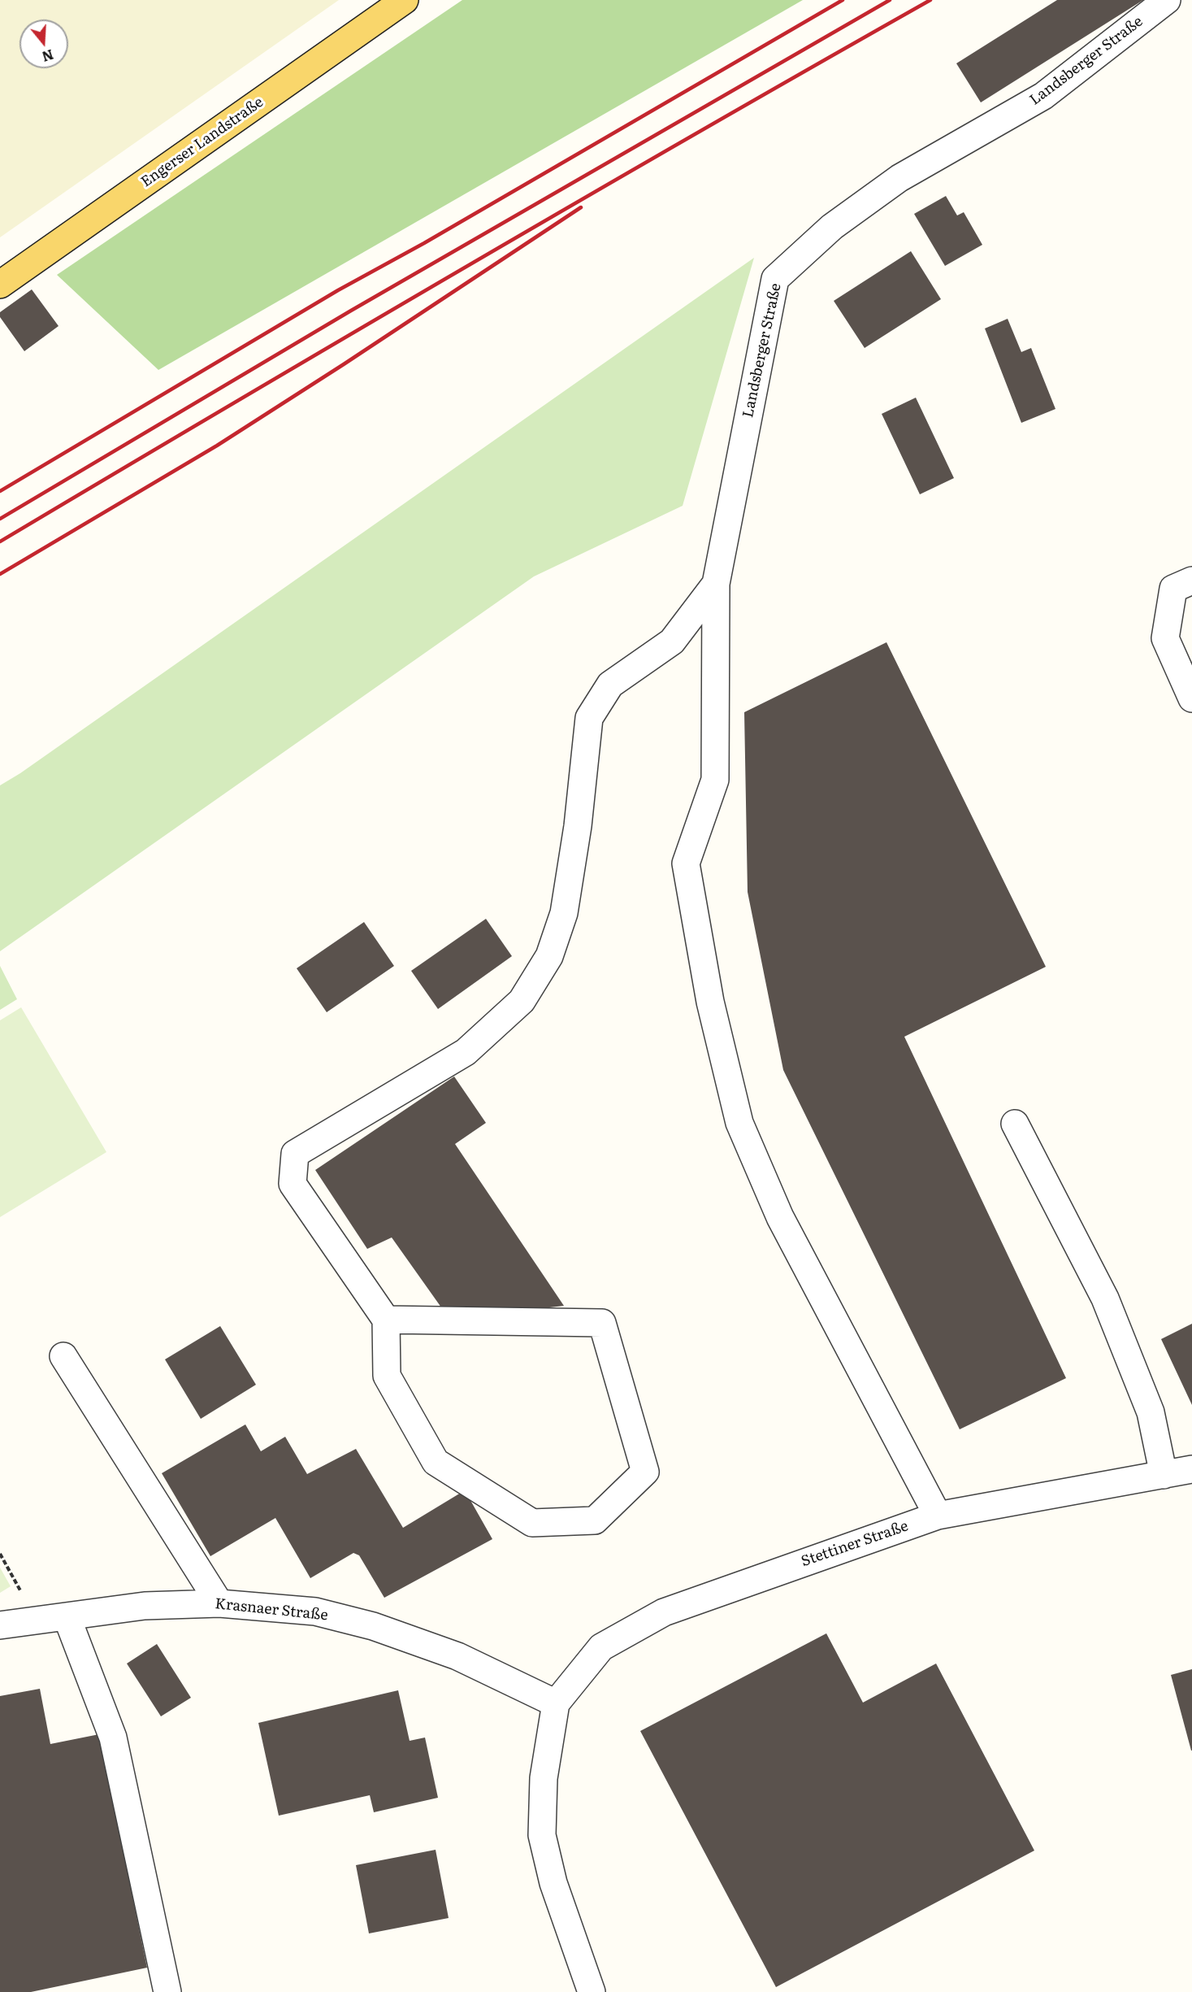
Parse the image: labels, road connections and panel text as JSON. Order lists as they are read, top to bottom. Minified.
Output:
{"streets":{"main road":["Engerser Landstraße"],"street":["Landsberger Straße","Stettiner Straße","Krasnaer Straße"]},"crossings":[["Stettiner Straße","Krasnaer Straße"]],"north":"bottom"}
